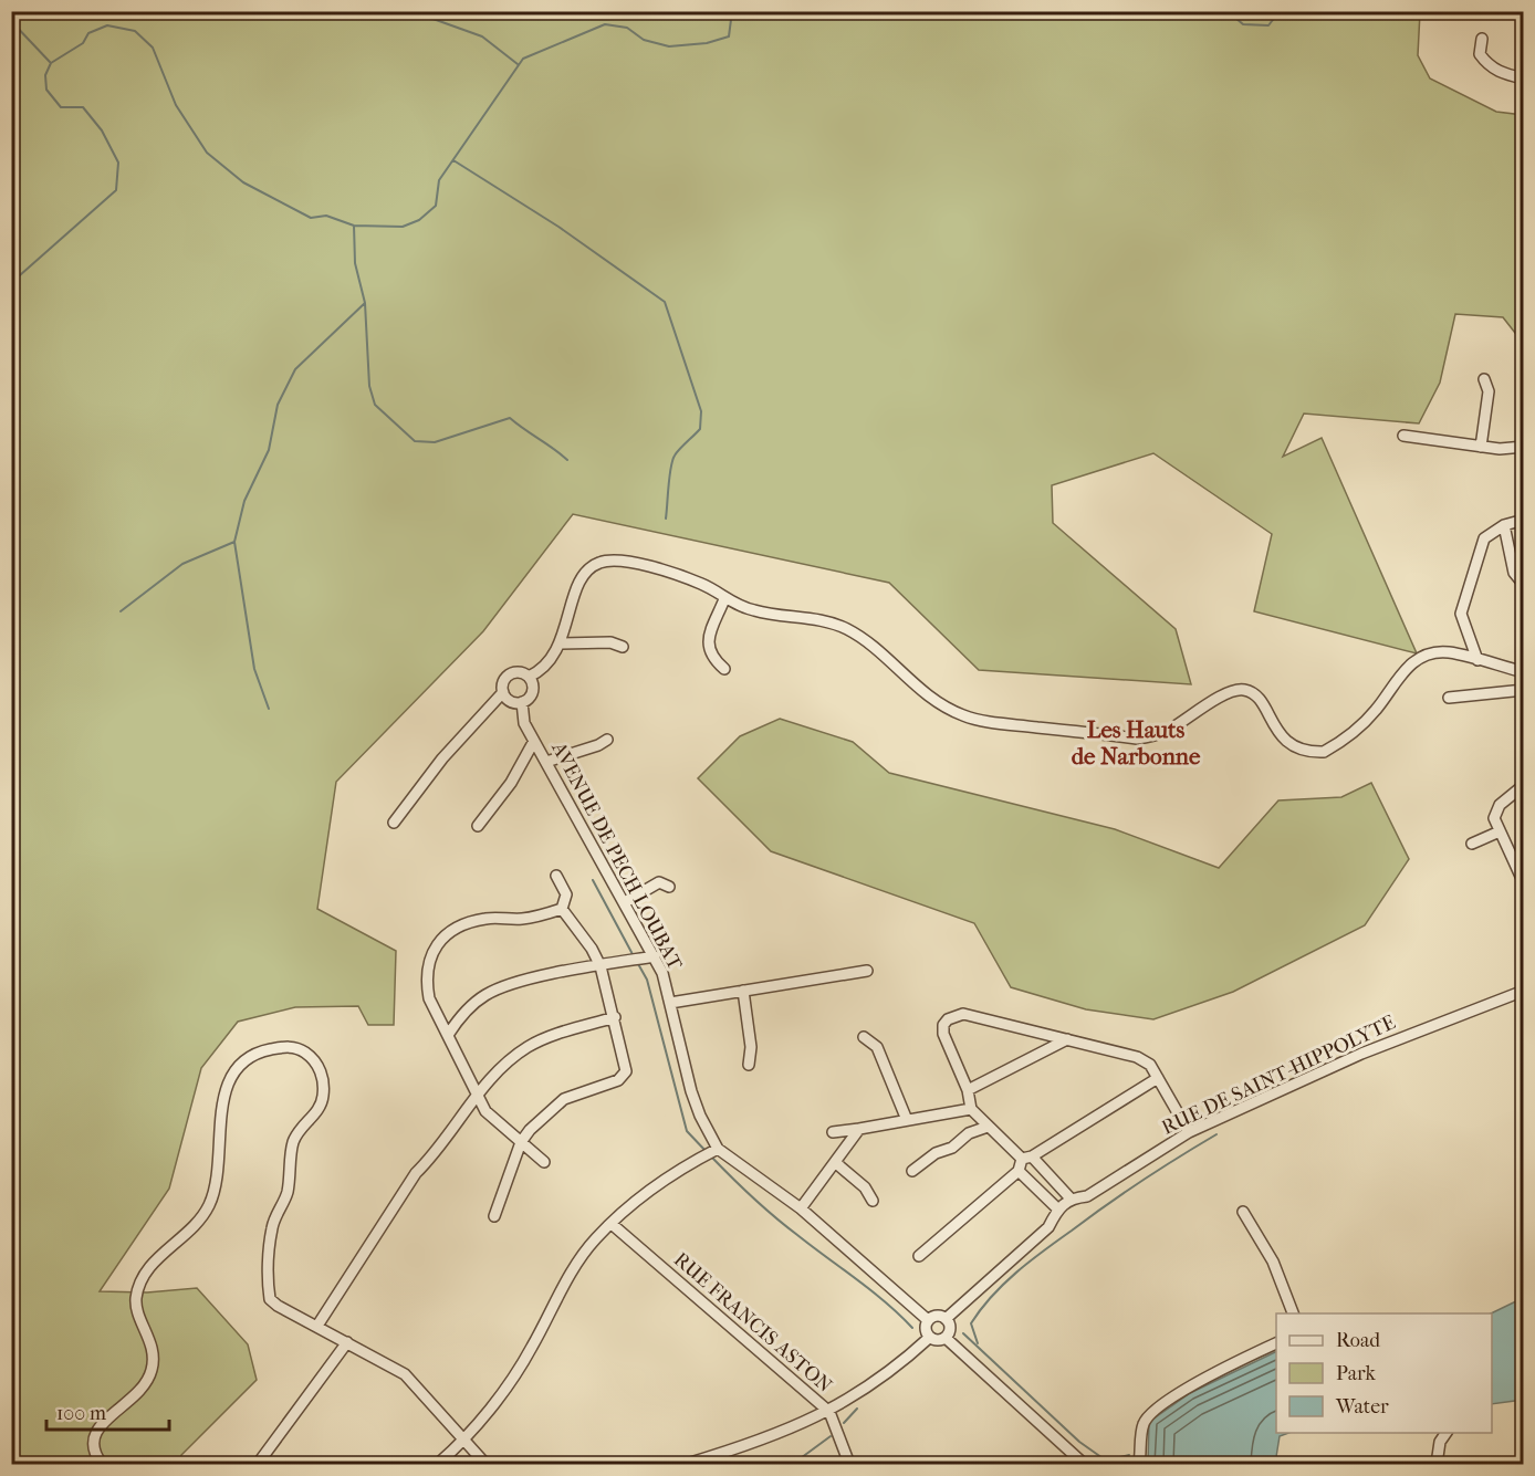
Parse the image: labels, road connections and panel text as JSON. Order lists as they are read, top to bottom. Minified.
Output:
{"streets":{"street":["AVENUE DE PECH LOUBAT","RUE DE SAINT-HIPPOLYTE","RUE FRANCIS ASTON"]},"crossings":[["AVENUE DE PECH LOUBAT","RUE DE SAINT-HIPPOLYTE"]],"districts":["Les Hauts de Narbonne"],"legend":["Road","Park","Water"],"scale_bar":"100 m"}
